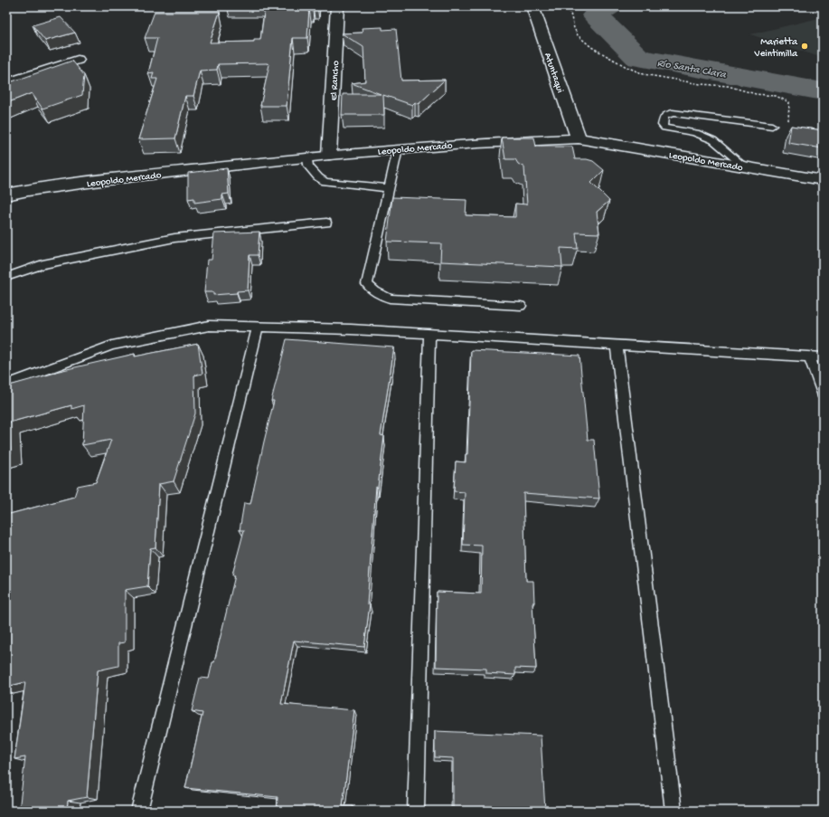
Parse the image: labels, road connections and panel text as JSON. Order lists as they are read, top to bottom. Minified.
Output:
{"streets":{"street":["Atuntaqui","El Rancho","Leopoldo Mercado"]},"crossings":[["Atuntaqui","Leopoldo Mercado"],["El Rancho","Leopoldo Mercado"]],"water":["Río Santa Clara"],"places":["Marietta Veintimilla"]}
